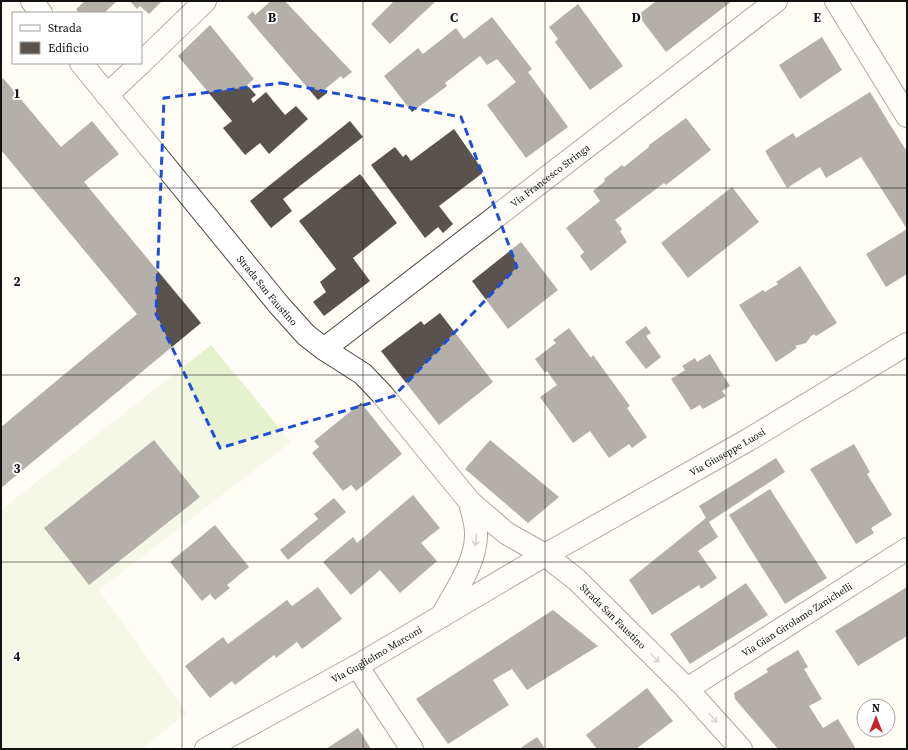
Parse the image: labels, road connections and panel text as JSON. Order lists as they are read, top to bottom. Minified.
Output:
{"streets":{"street":["Via Francesco Stringa","Strada San Faustino","Via Giuseppe Luosi","Via Gian Girolamo Zanichelli","Via Guglielmo Marconi"]},"crossings":[["Via Francesco Stringa","Strada San Faustino"],["Strada San Faustino","Via Giuseppe Luosi"],["Strada San Faustino","Via Gian Girolamo Zanichelli"],["Strada San Faustino","Via Guglielmo Marconi"],["Via Giuseppe Luosi","Via Guglielmo Marconi"]],"legend":["Strada","Edificio"],"north":"top","grid":{"columns":["B","C","D","E"],"rows":["1","2","3","4"]}}
